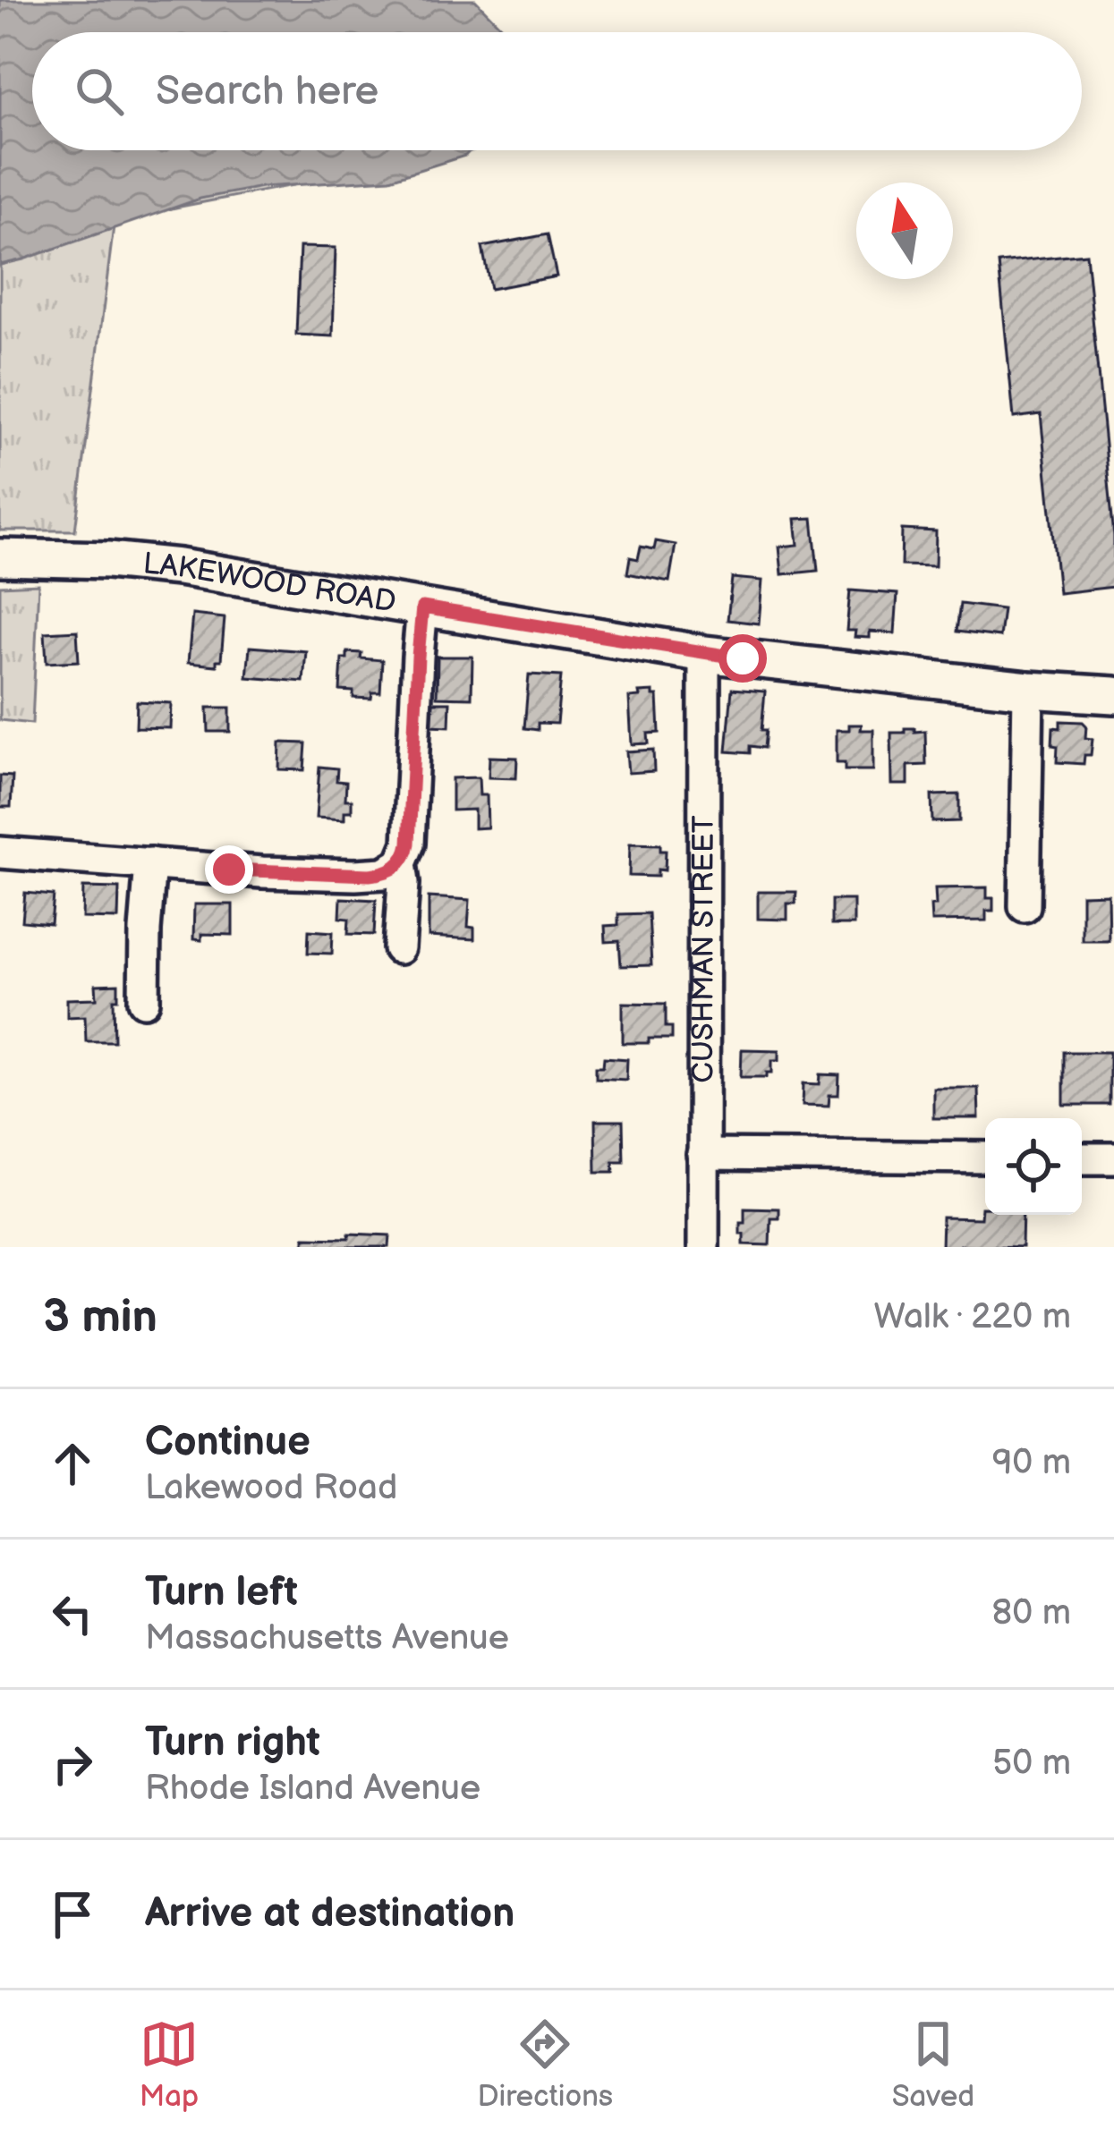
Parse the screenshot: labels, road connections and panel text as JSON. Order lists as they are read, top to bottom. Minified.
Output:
{"streets":{"main road":["LAKEWOOD ROAD"],"street":["CUSHMAN STREET"]},"crossings":[["LAKEWOOD ROAD","CUSHMAN STREET"]],"north":"top","page":{"search":"Search here","heading":["3 min","Walk · 220 m"],"list":[["Continue","Lakewood Road","90 m"],["Turn left","Massachusetts Avenue","80 m"],["Turn right","Rhode Island Avenue","50 m"],"Arrive at destination"],"nav":["Map","Directions","Saved"]}}
